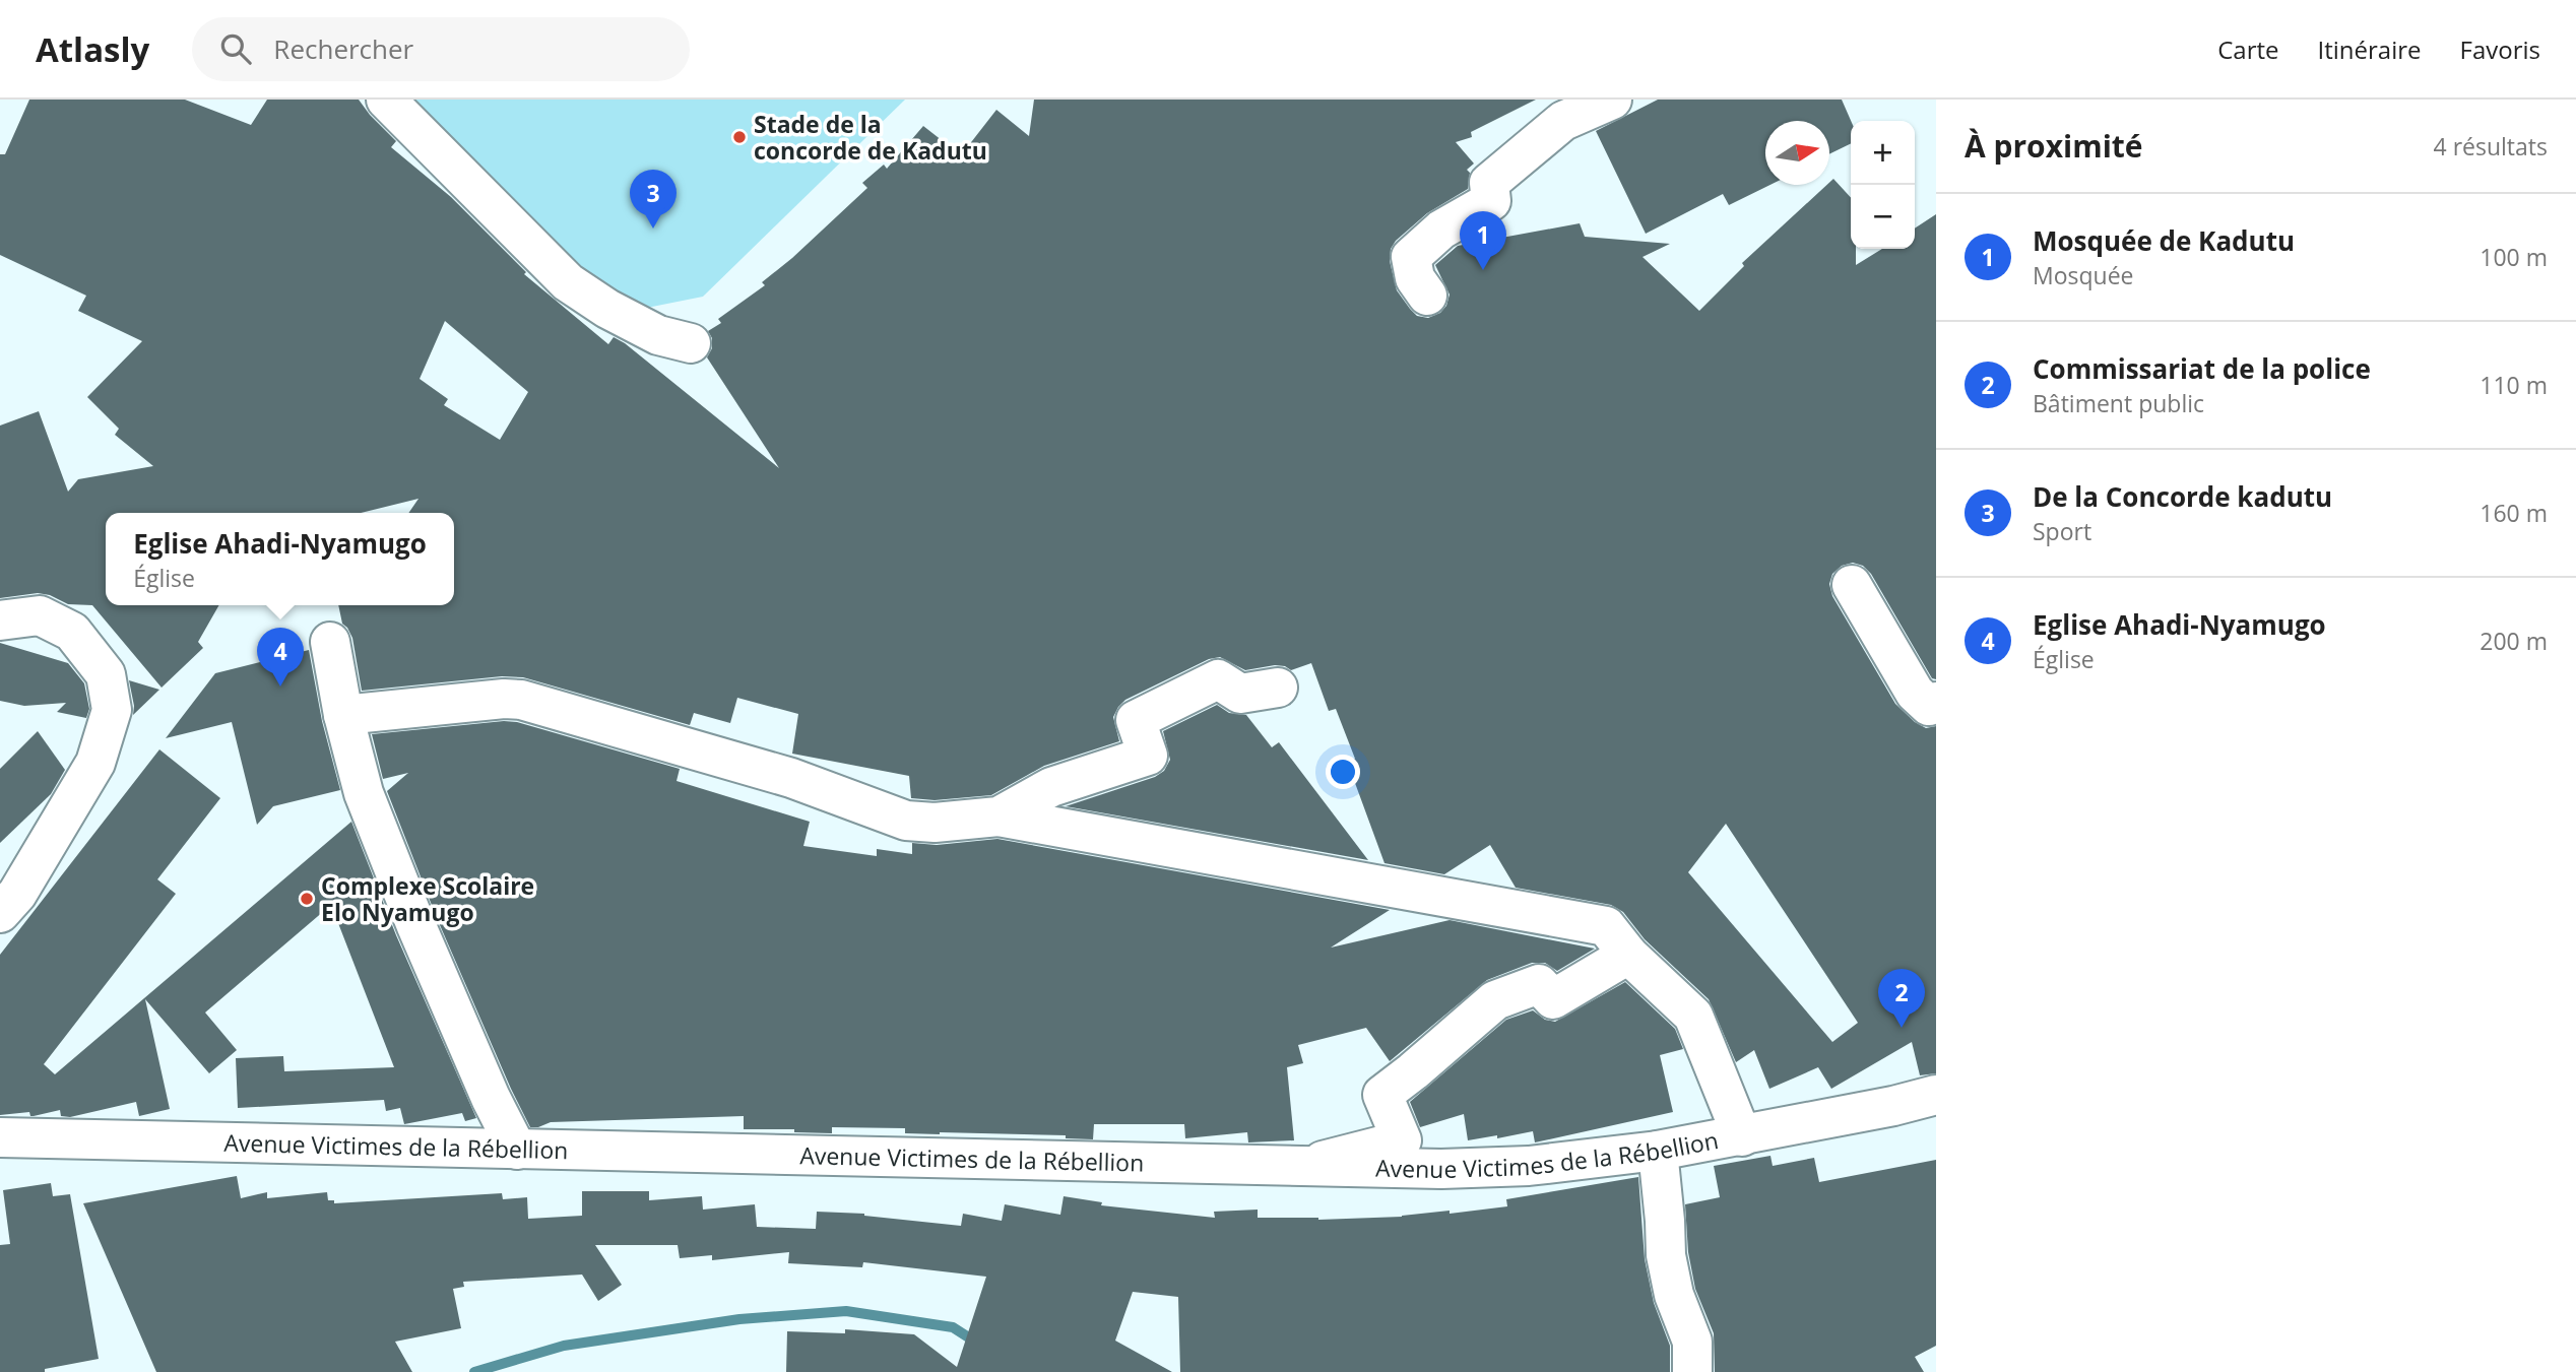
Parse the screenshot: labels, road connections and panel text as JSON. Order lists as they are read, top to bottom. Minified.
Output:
{"streets":{"main road":["Avenue Victimes de la Rébellion"]},"places":["Stade de la concorde de Kadutu","Complexe Scolaire Elo Nyamugo"],"north":"right","page":{"header":"Atlasly","search":"Rechercher","nav":["Carte","Itinéraire","Favoris"],"heading":["À proximité","4 résultats"],"map_buttons":["+","−"],"pins":["3","1","4","2"],"list":[{"mark":"1","name":"Mosquée de Kadutu","note":"Mosquée","value":"100 m"},{"mark":"2","name":"Commissariat de la police","note":"Bâtiment public","value":"110 m"},{"mark":"3","name":"De la Concorde kadutu","note":"Sport","value":"160 m"},{"mark":"4","name":"Eglise Ahadi-Nyamugo","note":"Église","value":"200 m"}],"popup":["Eglise Ahadi-Nyamugo","Église"]}}
